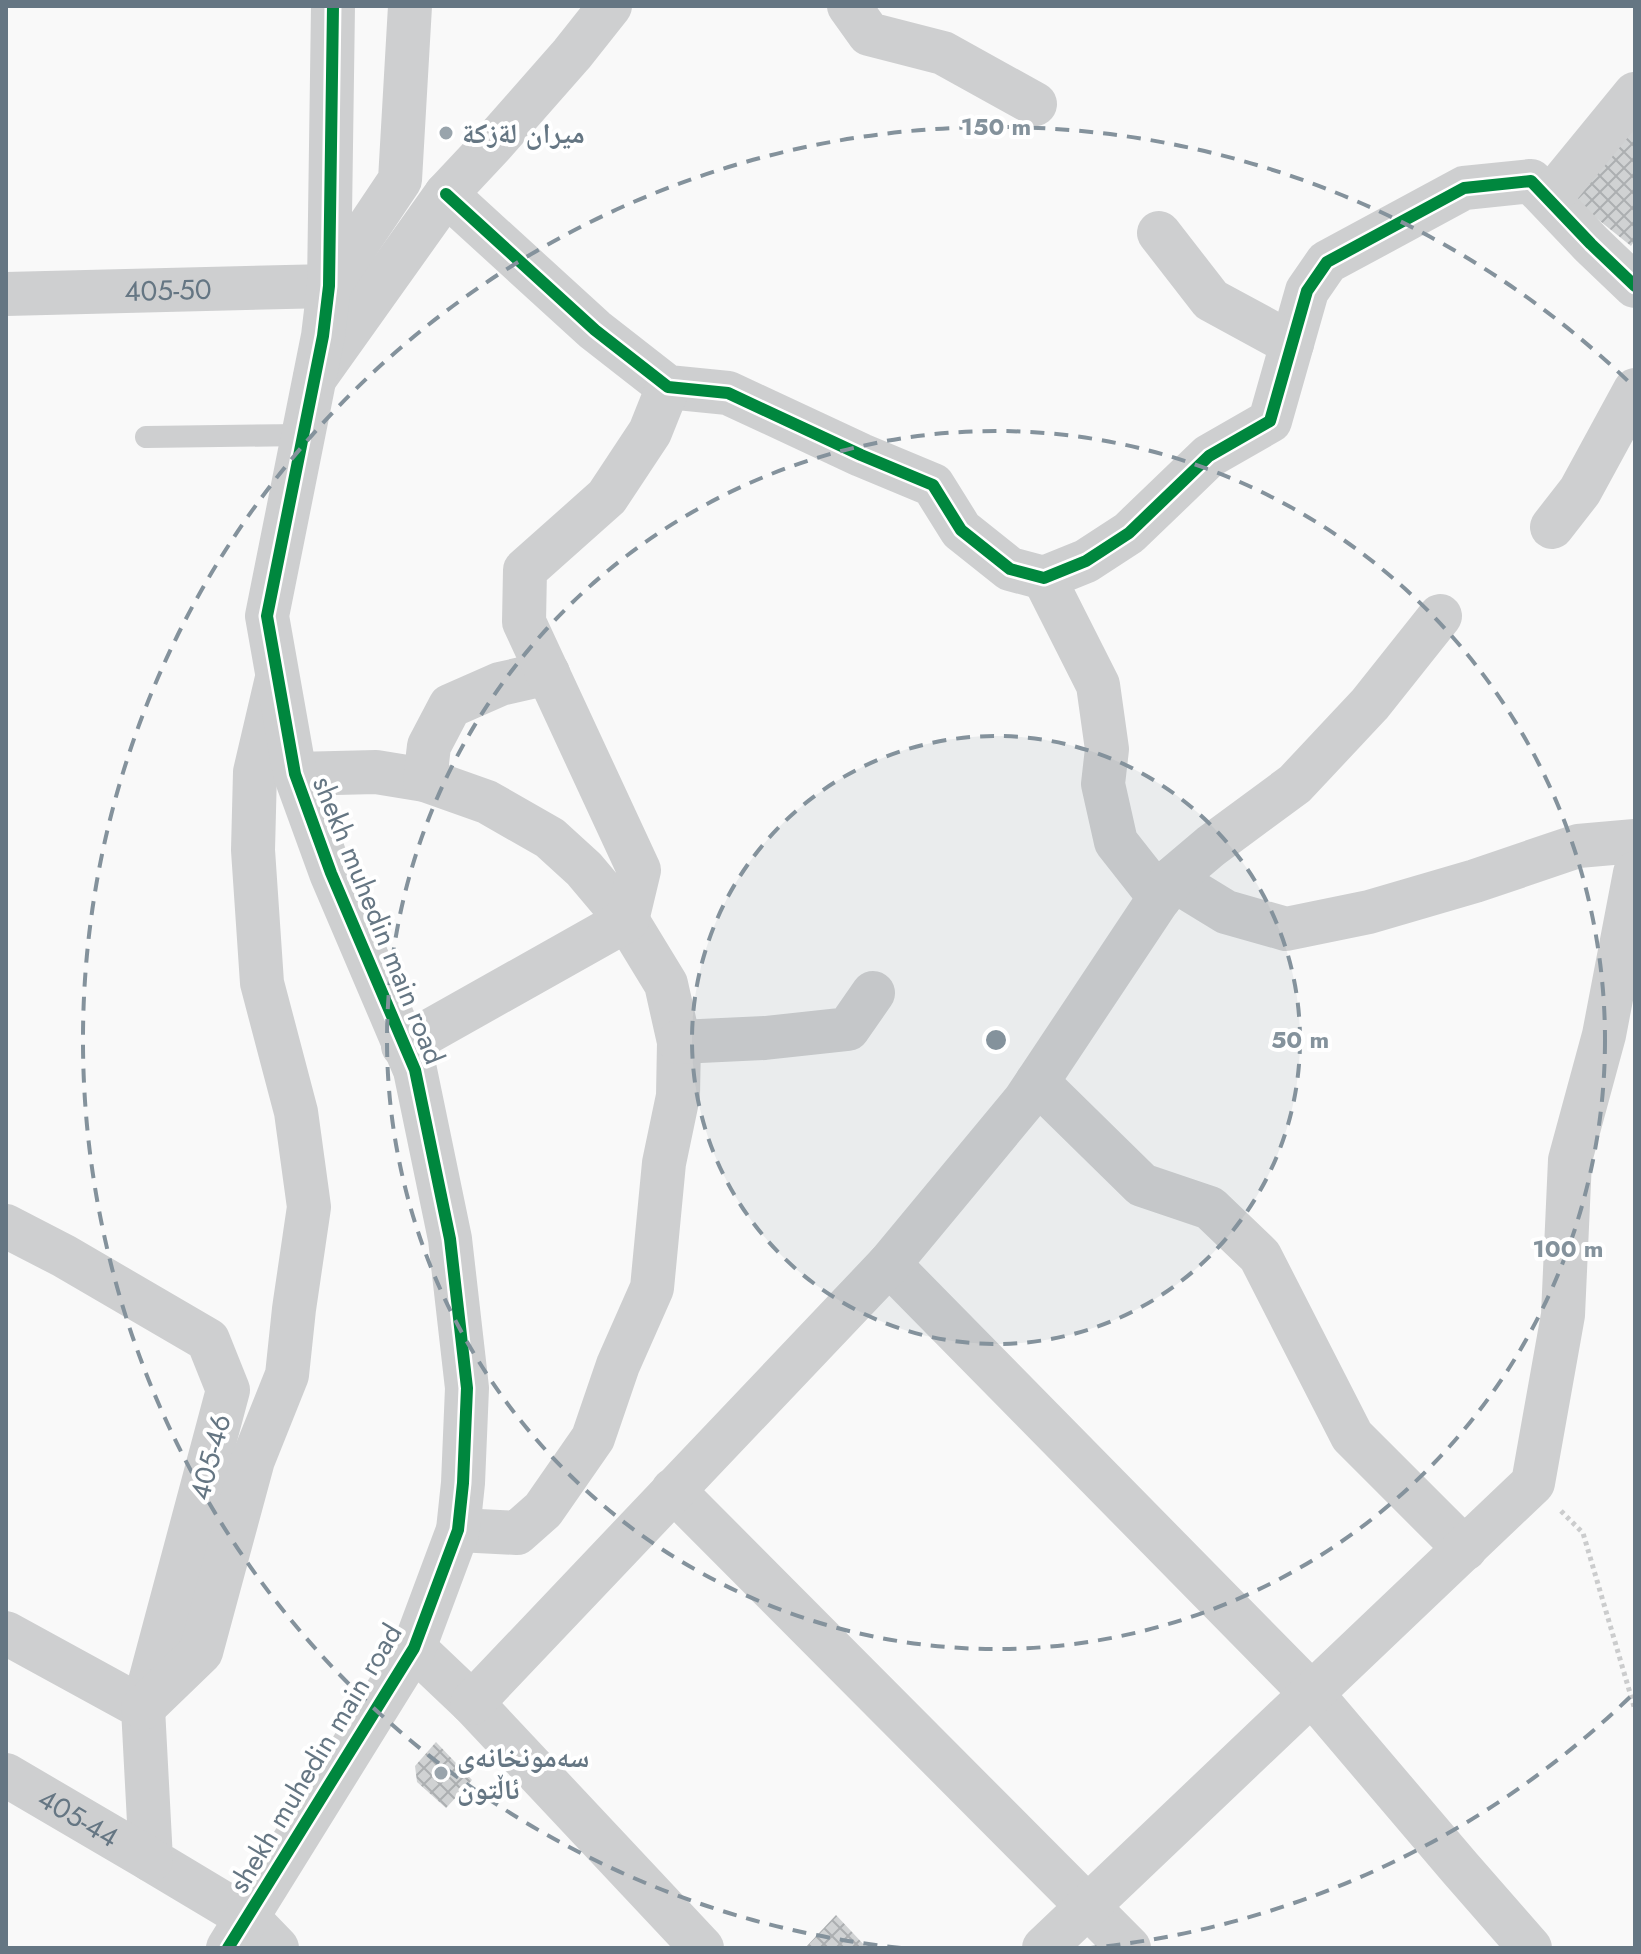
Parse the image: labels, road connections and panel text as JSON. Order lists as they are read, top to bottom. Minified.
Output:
{"streets":{"street":["405-50","shekh muhedin main road","405-46","405-44"]},"crossings":[["405-50","shekh muhedin main road"],["shekh muhedin main road","405-44"],["405-46","405-44"]],"places":["ميران لةزكة","سەمونخانەی ئاڵتون"],"rings":["150 m","50 m","100 m"]}
